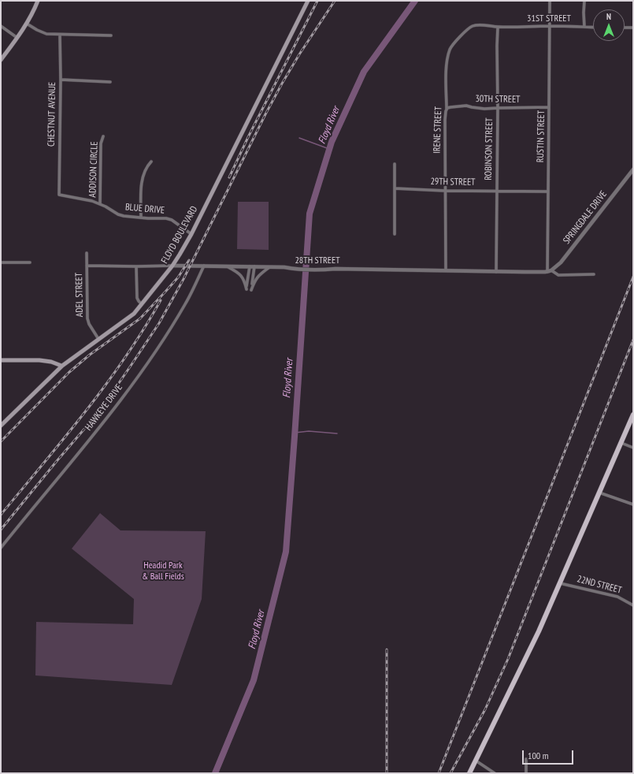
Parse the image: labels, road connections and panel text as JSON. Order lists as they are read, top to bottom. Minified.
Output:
{"streets":{"main road":["FLOYD BOULEVARD"],"street":["31ST STREET","30TH STREET","CHESTNUT AVENUE","IRENE STREET","RUSTIN STREET","ROBINSON STREET","ADDISON CIRCLE","29TH STREET","BLUE DRIVE","SPRINGDALE DRIVE","28TH STREET","ADEL STREET","HAWKEYE DRIVE","22ND STREET"]},"crossings":[["31ST STREET","IRENE STREET"],["31ST STREET","RUSTIN STREET"],["31ST STREET","ROBINSON STREET"],["30TH STREET","IRENE STREET"],["30TH STREET","RUSTIN STREET"],["30TH STREET","ROBINSON STREET"],["CHESTNUT AVENUE","BLUE DRIVE"],["IRENE STREET","ROBINSON STREET"],["IRENE STREET","29TH STREET"],["IRENE STREET","28TH STREET"],["RUSTIN STREET","29TH STREET"],["RUSTIN STREET","SPRINGDALE DRIVE"],["RUSTIN STREET","28TH STREET"],["ROBINSON STREET","29TH STREET"],["ROBINSON STREET","28TH STREET"],["ADDISON CIRCLE","BLUE DRIVE"],["BLUE DRIVE","FLOYD BOULEVARD"],["SPRINGDALE DRIVE","28TH STREET"],["FLOYD BOULEVARD","28TH STREET"],["FLOYD BOULEVARD","ADEL STREET"],["28TH STREET","ADEL STREET"],["28TH STREET","HAWKEYE DRIVE"]],"water":["Floyd River"],"parks":["Headid Park & Ball Fields"],"scale_bar":"100 m","north":"top"}
